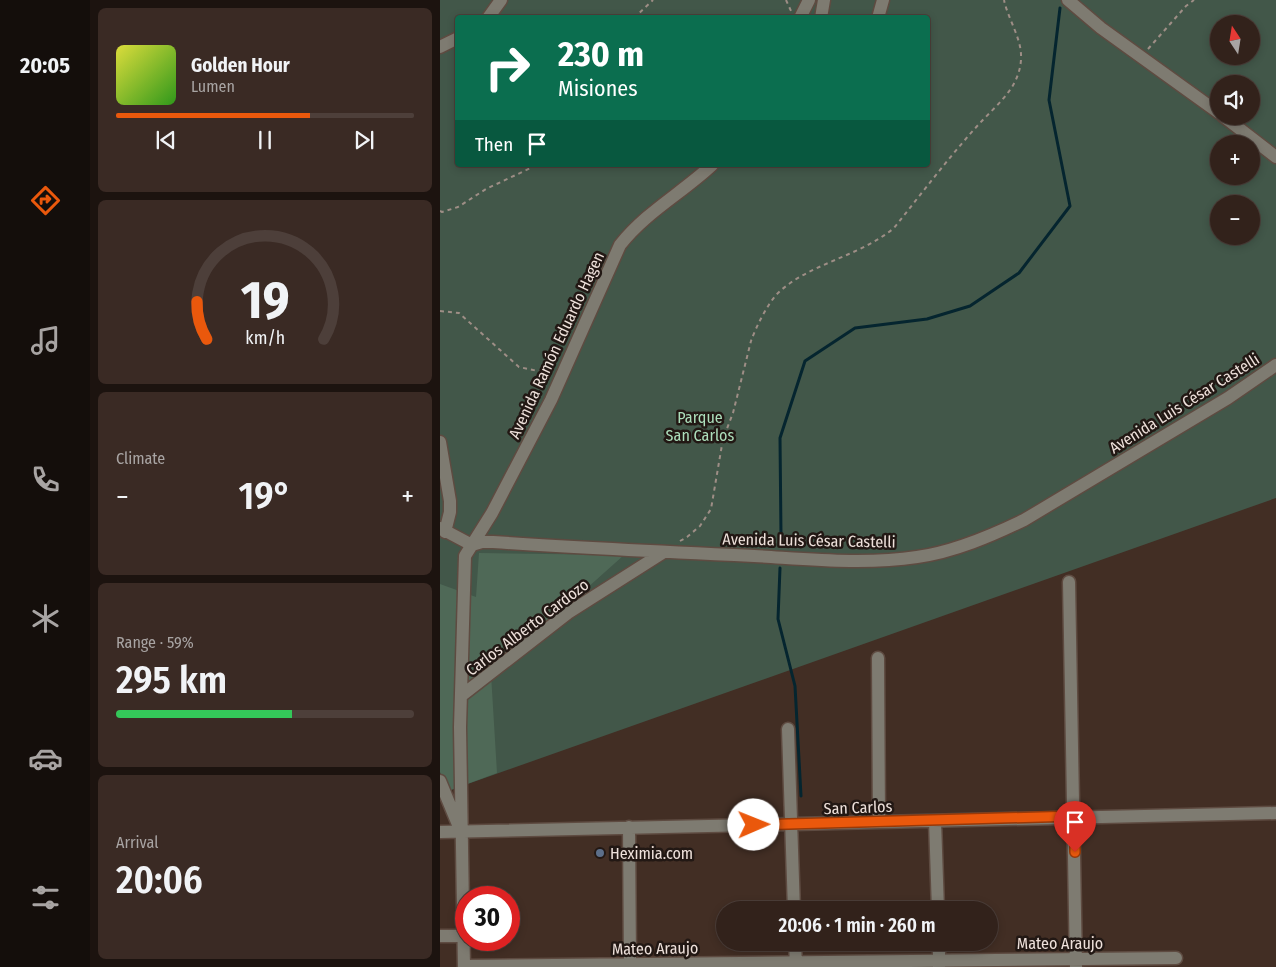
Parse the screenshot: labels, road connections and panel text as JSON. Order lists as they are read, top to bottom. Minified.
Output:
{"streets":{"street":["Avenida Ramón Eduardo Hagen","Avenida Luis César Castelli","Carlos Alberto Cardozo","San Carlos","Mateo Araujo"]},"crossings":[["Avenida Ramón Eduardo Hagen","Avenida Luis César Castelli"],["Avenida Ramón Eduardo Hagen","Carlos Alberto Cardozo"],["Avenida Ramón Eduardo Hagen","San Carlos"],["Avenida Ramón Eduardo Hagen","Mateo Araujo"],["Avenida Luis César Castelli","Carlos Alberto Cardozo"]],"parks":["Parque San Carlos"],"places":["Heximia.com"],"north":"top","page":{"tabs":"20:05","map_buttons":["+","−"],"turn":["230 m","Misiones"],"song":["Golden Hour","Lumen"],"then":"Then","tile":["Climate",["Range · 59%","295 km"],["Arrival","20:06"]],"heat":["−","19°","+"],"limit":"30","trip":"20:06 · 1 min · 260 m","gauge":["19","km/h"]}}
